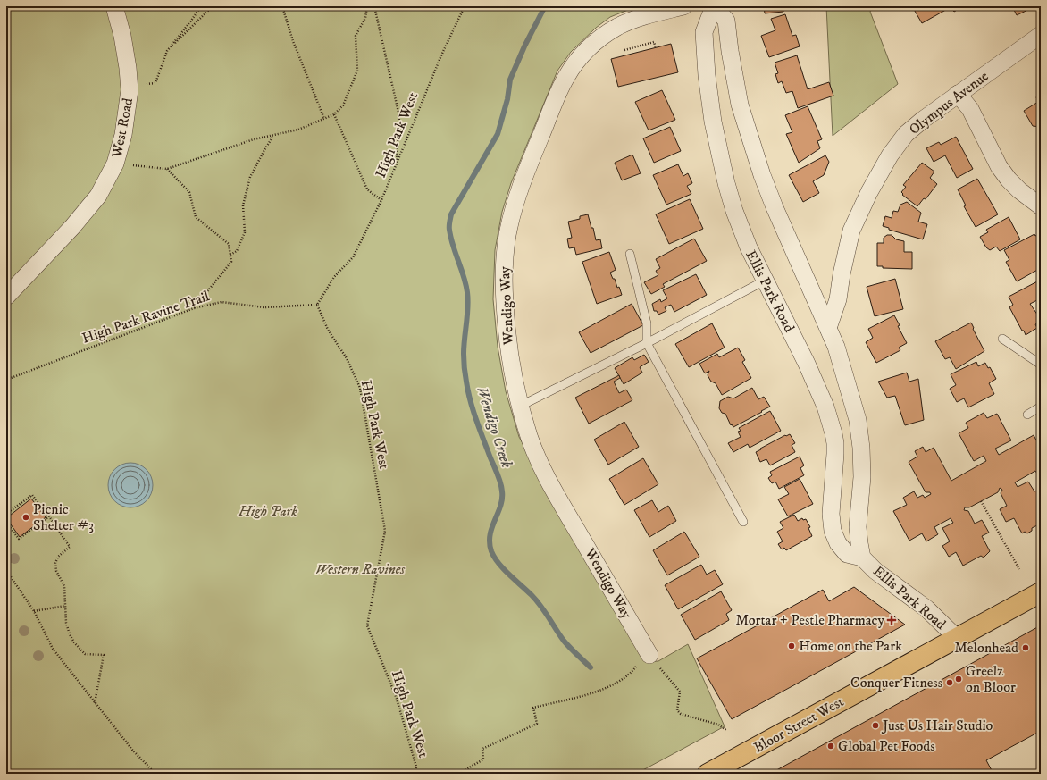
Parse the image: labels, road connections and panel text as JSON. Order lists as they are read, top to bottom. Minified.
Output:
{"streets":{"main road":["Bloor Street West"],"street":["Olympus Avenue","West Road","Ellis Park Road","Wendigo Way"],"path":["High Park West","High Park Ravine Trail"]},"crossings":[["Olympus Avenue","Ellis Park Road"],["High Park West","High Park Ravine Trail"],["Ellis Park Road","Bloor Street West"]],"water":["Wendigo Creek"],"parks":["High Park","Western Ravines"],"places":{"other":["Picnic Shelter #3","Home on the Park","Melonhead","Greelz on Bloor","Conquer Fitness","Just Us Hair Studio","Global Pet Foods"],"health":["Mortar + Pestle Pharmacy"]}}
